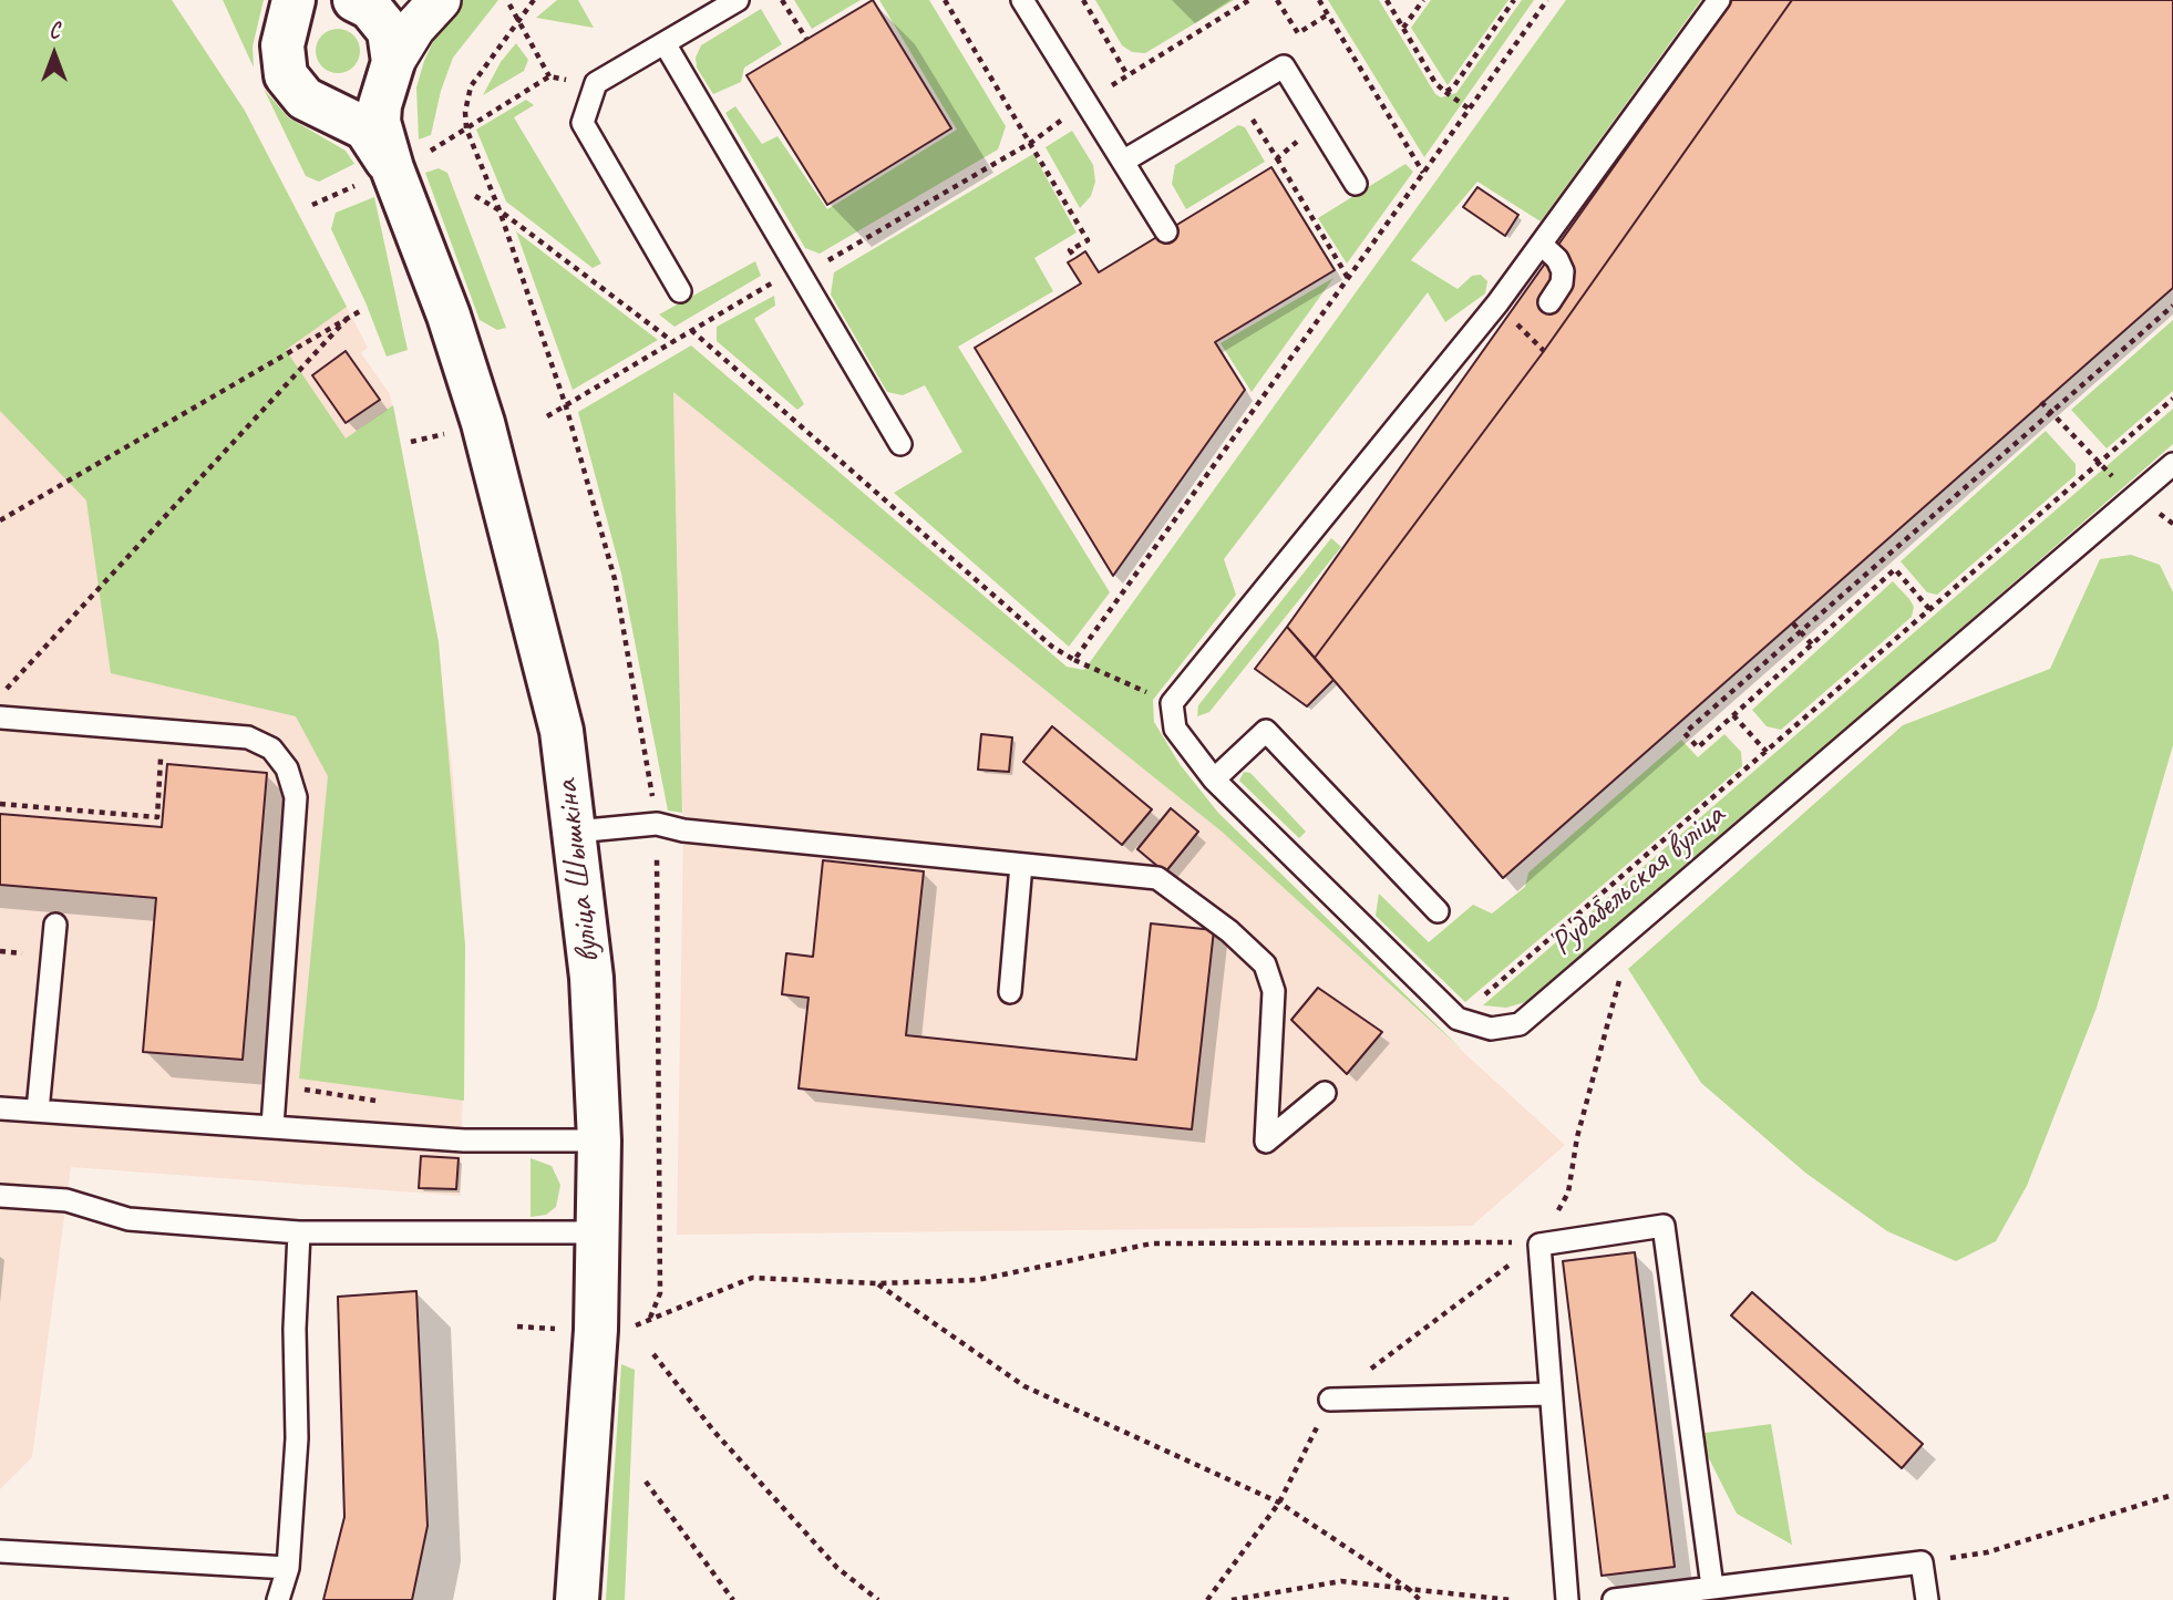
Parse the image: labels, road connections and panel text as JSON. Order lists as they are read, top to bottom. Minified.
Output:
{"streets":{"main road":["вуліца Шышкіна"],"lane":["Рудабельская вуліца"]},"north":"top"}
